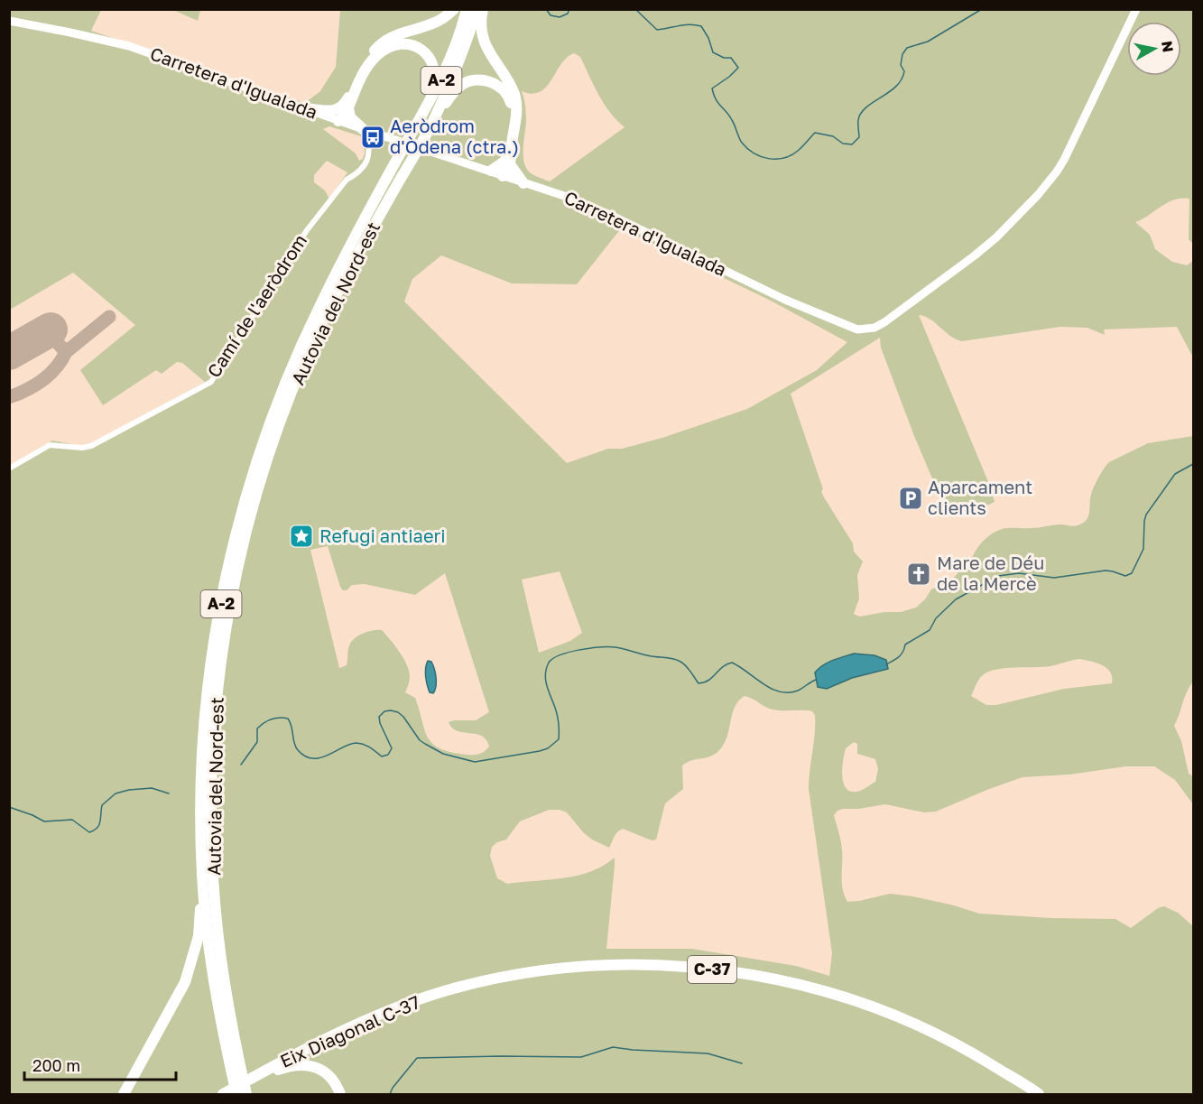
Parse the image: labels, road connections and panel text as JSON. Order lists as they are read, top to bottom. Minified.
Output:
{"streets":{"highway":["A-2","Autovia del Nord-est","C-37","Eix Diagonal C-37"],"street":["Carretera d'Igualada","Camí de l'aeròdrom"]},"crossings":[["Carretera d'Igualada","Camí de l'aeròdrom"]],"places":{"bus stop":["Aeròdrom d'Òdena (ctra.)"],"parking":["Aparcament clients"],"place":["Refugi antiaeri"],"church":["Mare de Déu de la Mercè"]},"scale_bar":"200 m","north":"right"}
